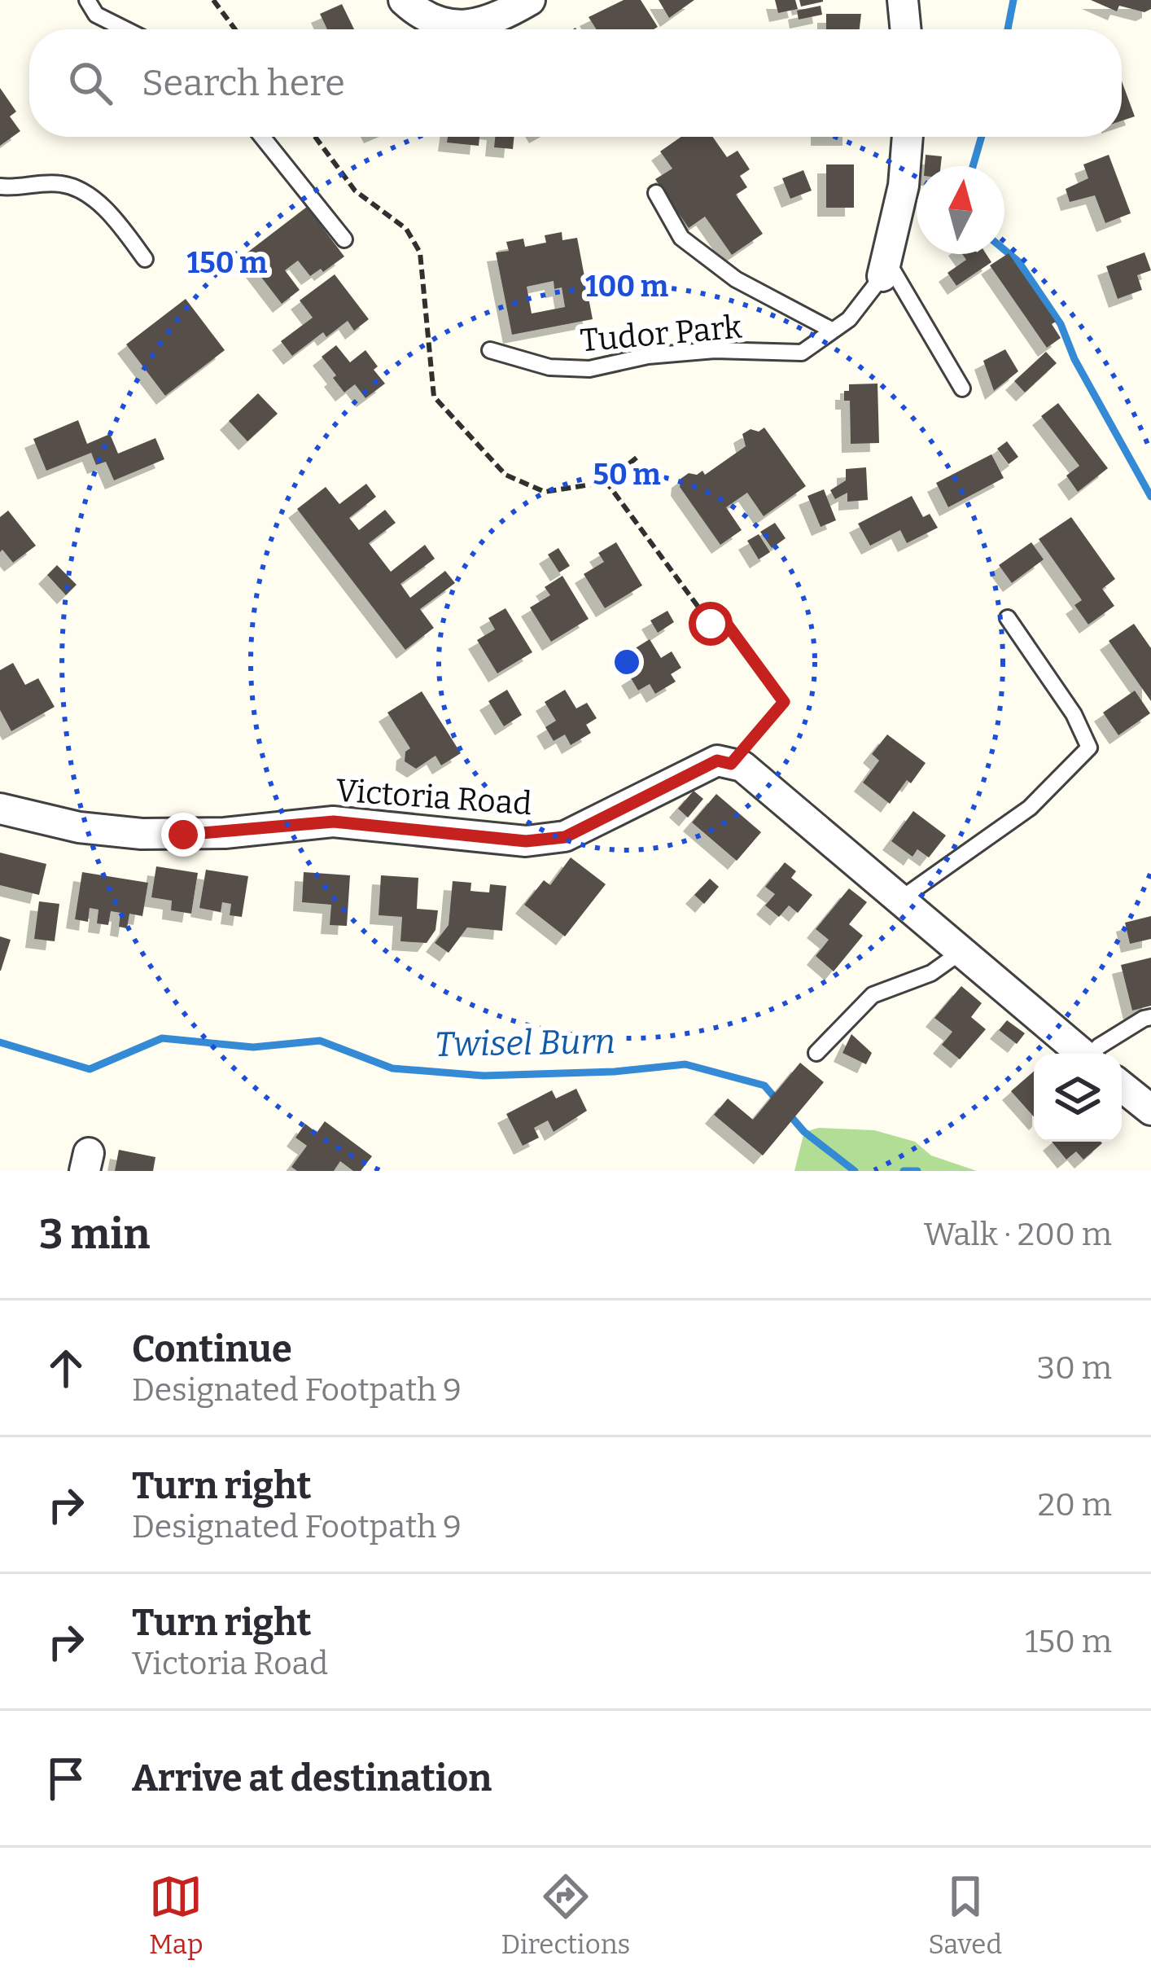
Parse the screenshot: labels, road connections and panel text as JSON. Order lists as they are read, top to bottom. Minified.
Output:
{"streets":{"street":["Victoria Road"],"lane":["Tudor Park"]},"water":["Twisel Burn"],"north":"top","page":{"search":"Search here","heading":["3 min","Walk · 200 m"],"list":[["Continue","Designated Footpath 9","30 m"],["Turn right","Designated Footpath 9","20 m"],["Turn right","Victoria Road","150 m"],"Arrive at destination"],"nav":["Map","Directions","Saved"]},"rings":["150 m","100 m","50 m"]}
